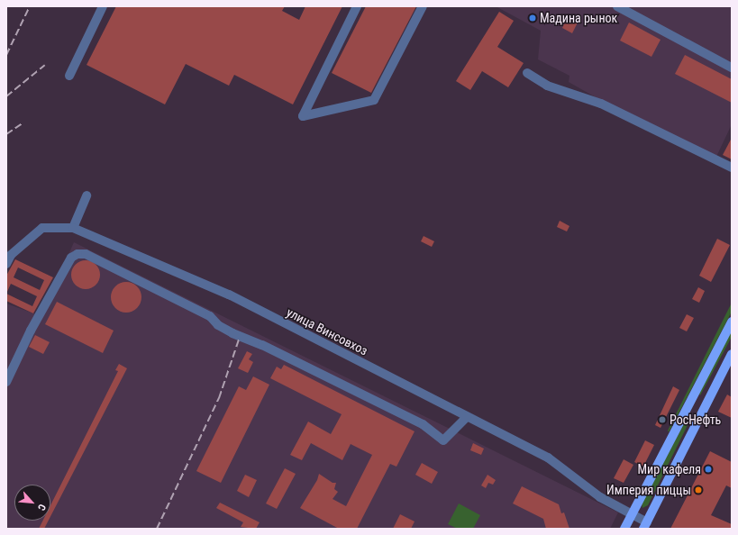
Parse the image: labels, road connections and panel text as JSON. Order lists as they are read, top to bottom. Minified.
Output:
{"streets":{"street":["улица Винсовхоз"]},"places":["Мадина рынок","РосНефть","Мир кафеля","Империя пиццы"],"north":"bottom right"}
